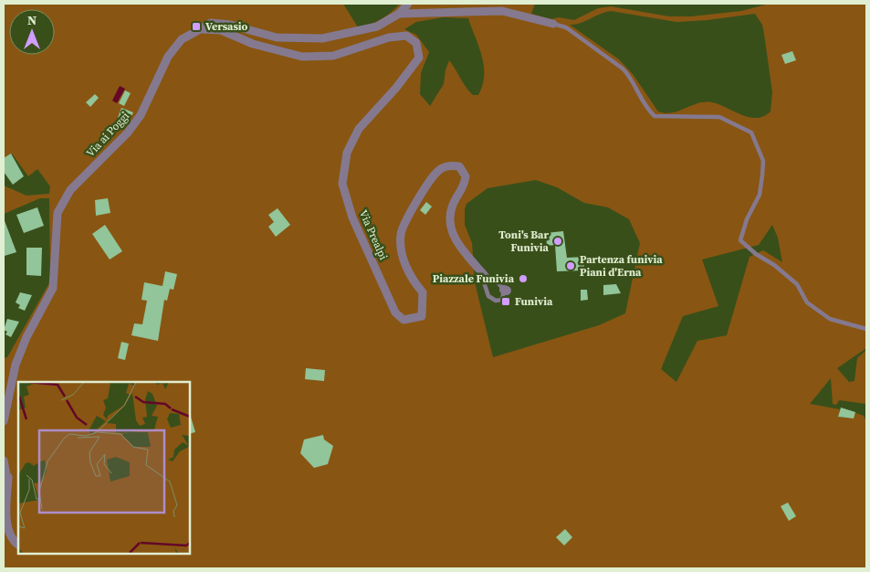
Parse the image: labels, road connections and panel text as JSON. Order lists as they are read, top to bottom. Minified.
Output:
{"streets":{"street":["Via ai Poggi","Via Prealpi"]},"crossings":[["Via ai Poggi","Via Prealpi"]],"places":{"transit":["Versasio","Funivia"],"other":["Toni's Bar Funivia","Partenza funivia Piani d'Erna","Piazzale Funivia"]},"north":"top"}
